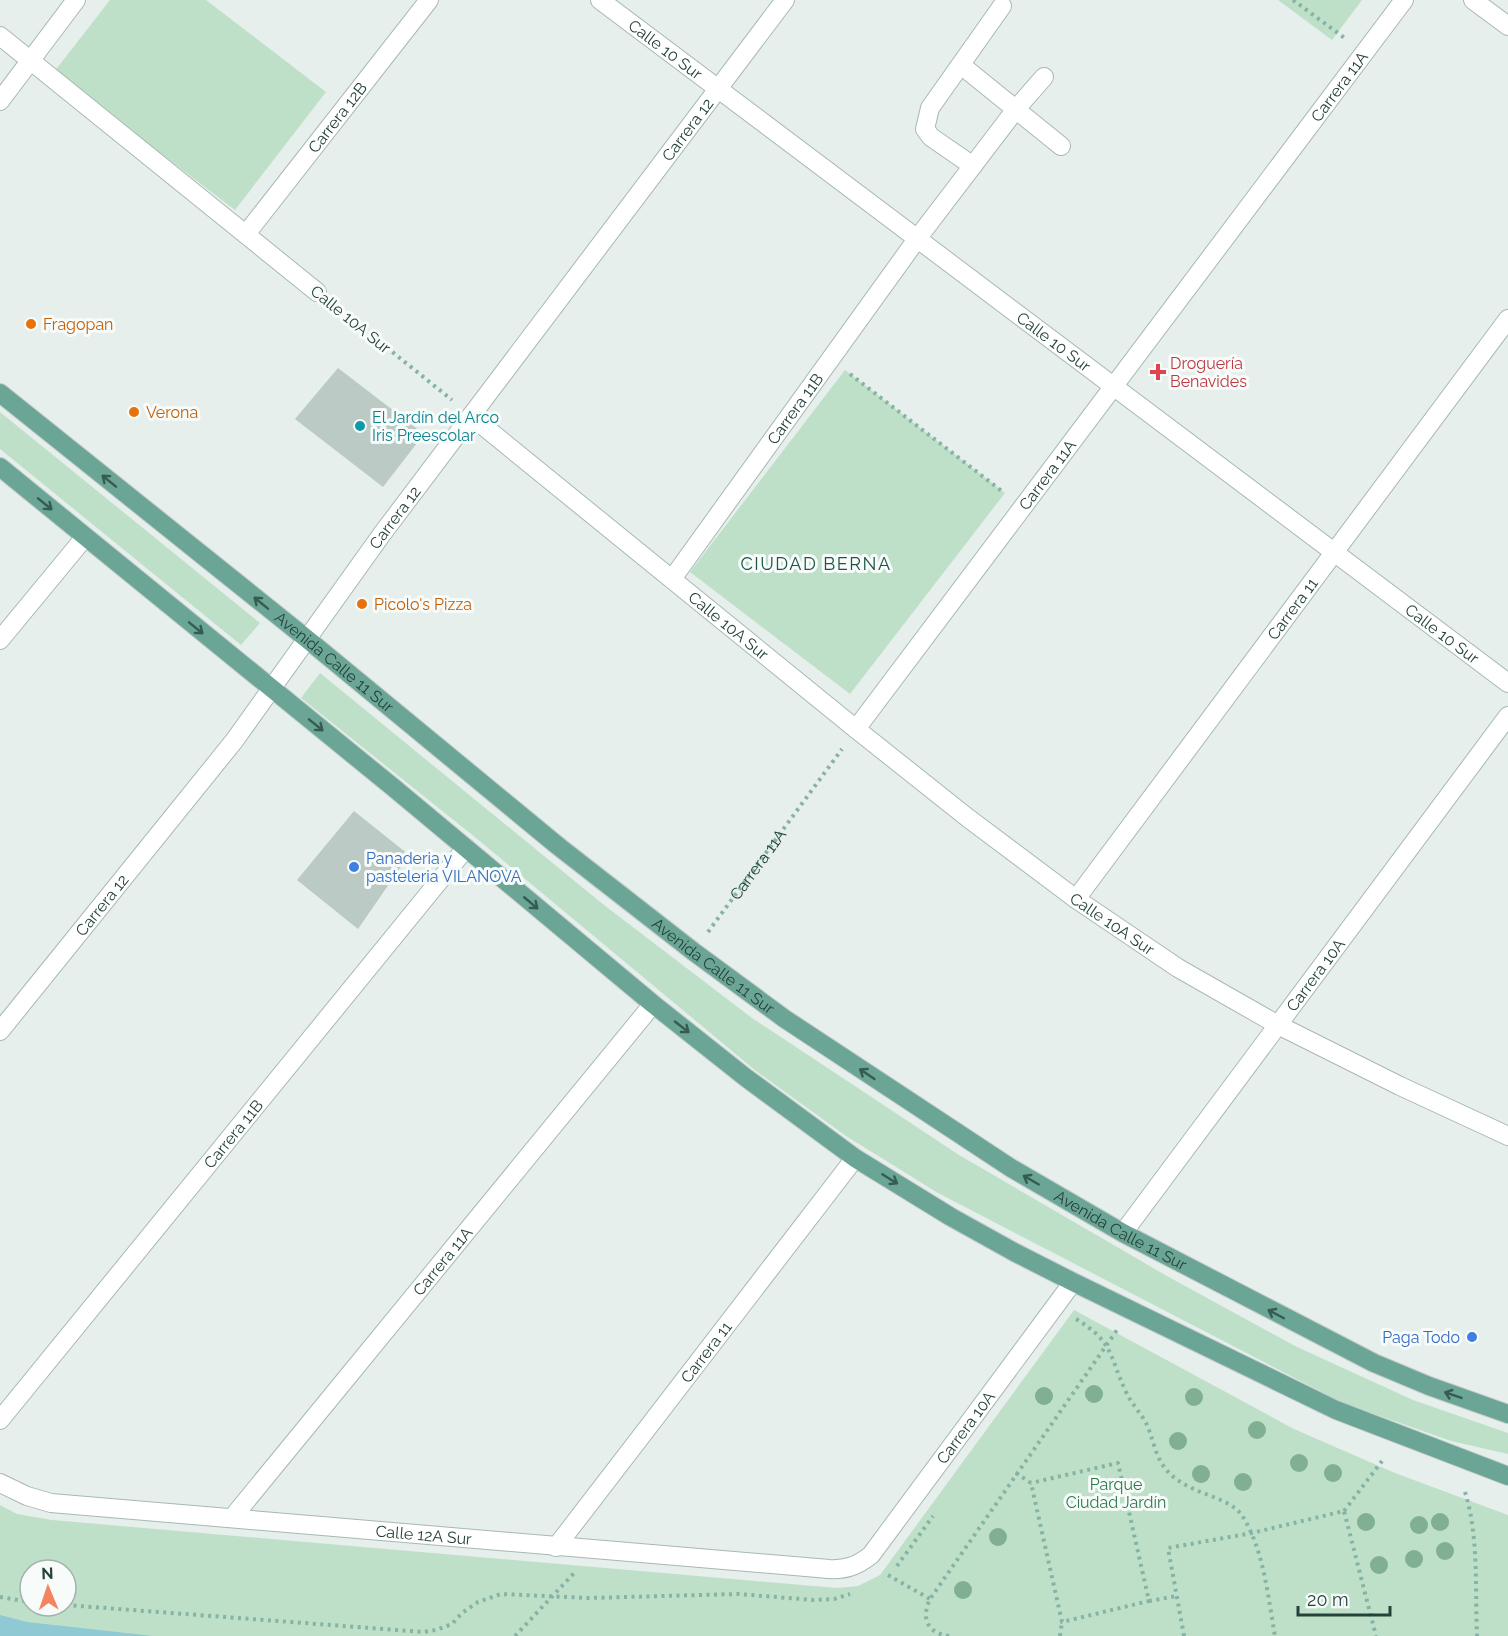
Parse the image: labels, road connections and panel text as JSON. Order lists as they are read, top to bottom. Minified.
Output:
{"streets":{"main road":["Avenida Calle 11 Sur"],"street":["Calle 10 Sur","Carrera 11A","Carrera 12B","Carrera 12","Calle 10A Sur","Carrera 11B","Carrera 11","Carrera 10A","Calle 12A Sur"]},"crossings":[["Calle 10 Sur","Carrera 11A"],["Calle 10 Sur","Carrera 12"],["Calle 10 Sur","Carrera 11B"],["Calle 10 Sur","Carrera 11"],["Carrera 11A","Calle 10A Sur"],["Carrera 11A","Avenida Calle 11 Sur"],["Carrera 11A","Calle 12A Sur"],["Carrera 12B","Calle 10A Sur"],["Carrera 12","Calle 10A Sur"],["Carrera 12","Avenida Calle 11 Sur"],["Calle 10A Sur","Carrera 11B"],["Calle 10A Sur","Carrera 11"],["Calle 10A Sur","Carrera 10A"],["Carrera 11","Calle 12A Sur"],["Avenida Calle 11 Sur","Carrera 10A"],["Carrera 10A","Calle 12A Sur"]],"districts":["CIUDAD BERNA"],"parks":["Parque Ciudad Jardín"],"places":{"other":["Fragopan","Verona","El Jardín del Arco Iris Preescolar","Picolo's Pizza","Panaderia y pasteleria VILANOVA","Paga Todo"],"health":["Droguería Benavides"]},"scale_bar":"20 m","north":"top"}
